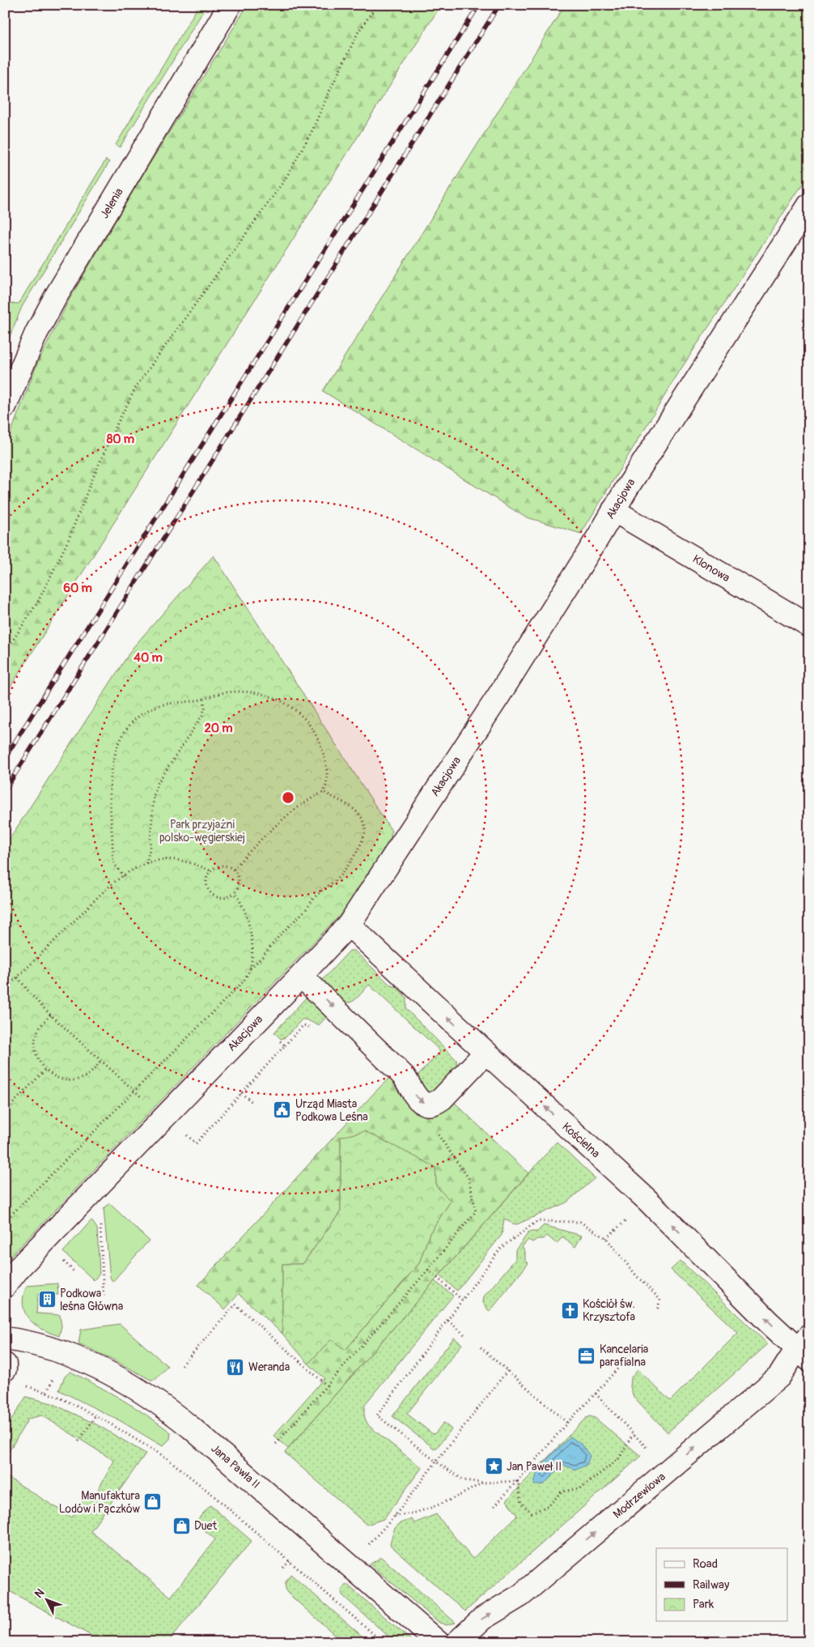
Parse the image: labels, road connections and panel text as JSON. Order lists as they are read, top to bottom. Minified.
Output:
{"streets":{"street":["Jelenia","Akacjowa","Klonowa","Kościelna","Jana Pawła II","Modrzewiowa"]},"crossings":[["Akacjowa","Klonowa"],["Akacjowa","Kościelna"],["Kościelna","Modrzewiowa"]],"one_way":["Kościelna","Modrzewiowa"],"parks":["Park przyjaźni polsko-węgierskiej"],"places":{"public building":["Urząd Miasta Podkowa Leśna"],"building":["Podkowa leśna Główna"],"church":["Kościół św. Krzysztofa"],"office":["Kancelaria parafialna"],"restaurant":["Weranda"],"place":["Jan Paweł II"],"shop":["Manufaktura Lodów i Pączków","Duet"]},"legend":["Road","Railway","Park"],"north":"top left","rings":["80 m","60 m","40 m","20 m"]}
